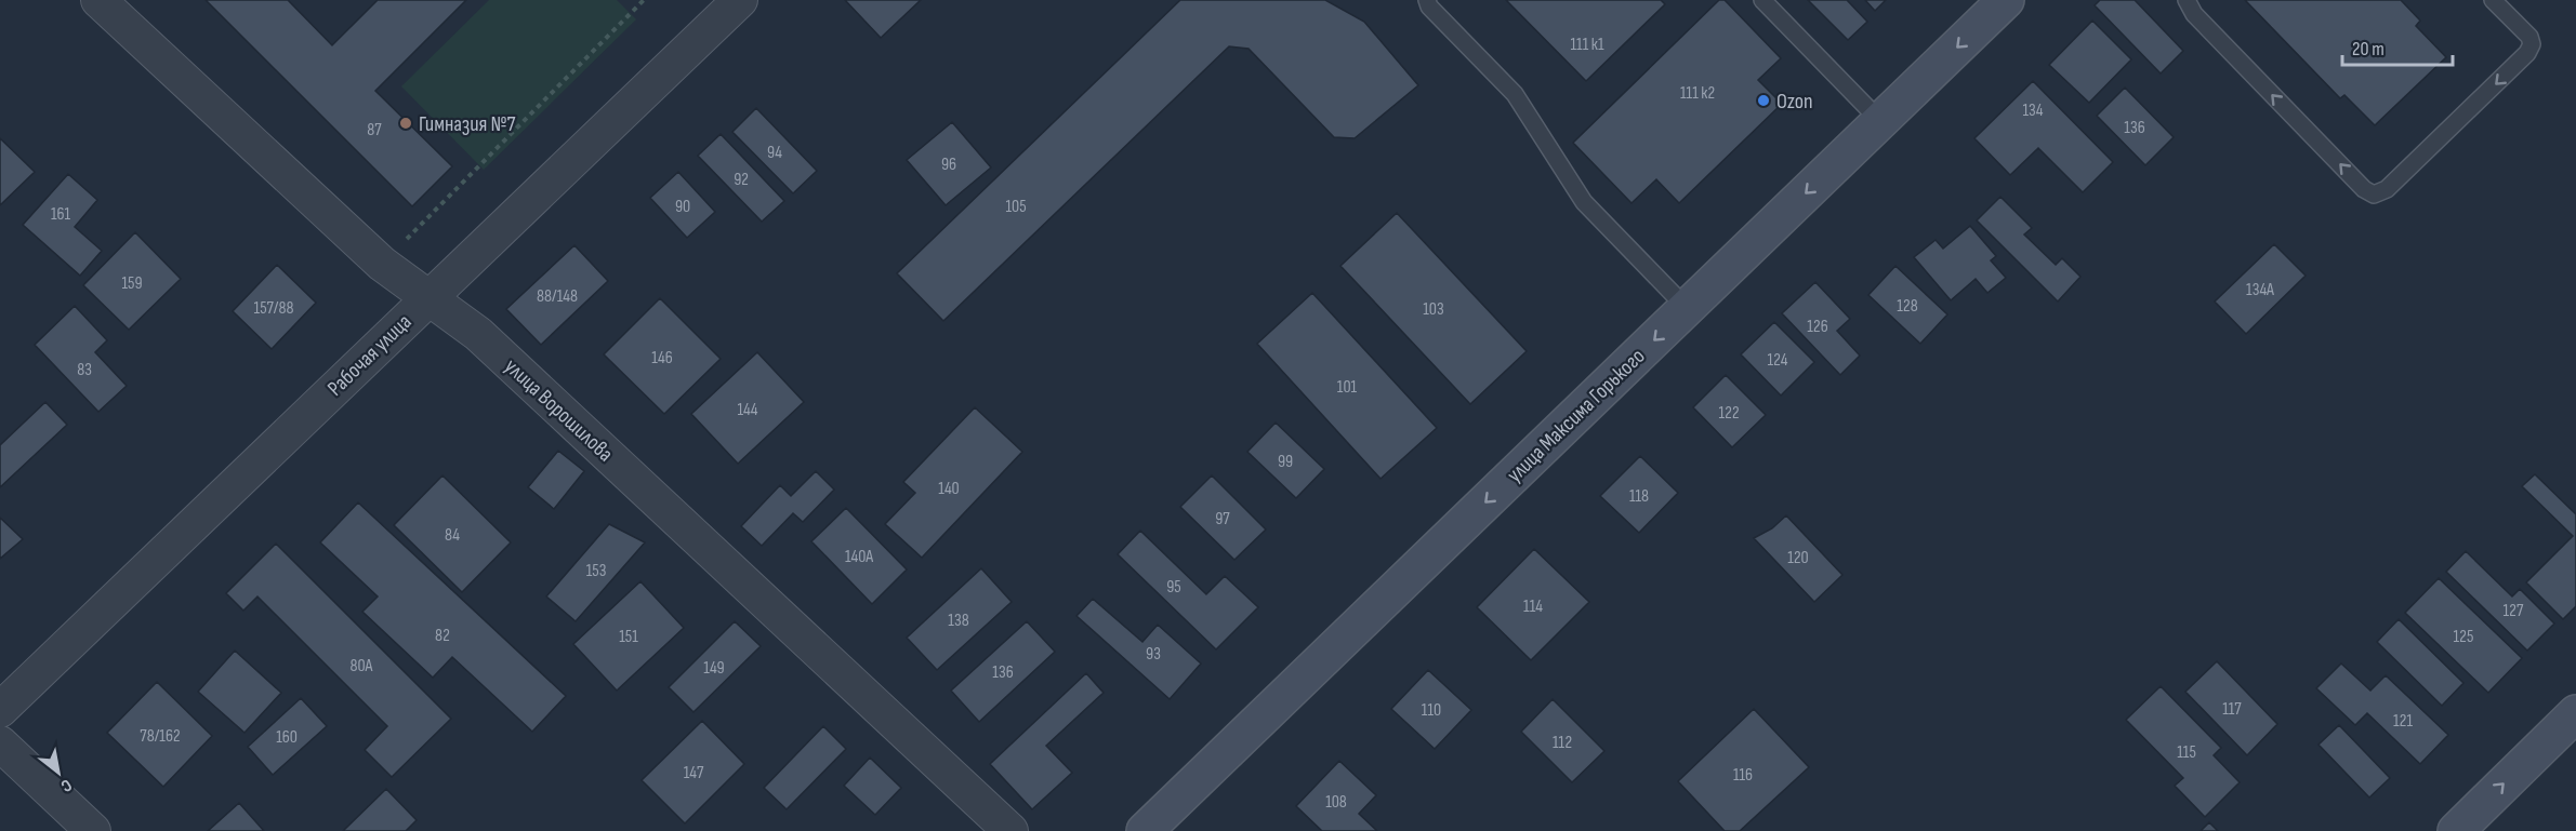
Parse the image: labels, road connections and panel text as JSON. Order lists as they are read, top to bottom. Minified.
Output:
{"streets":{"main road":["улица Максима Горького"],"street":["Рабочая улица","улица Ворошилова"]},"crossings":[["Рабочая улица","улица Ворошилова"]],"one_way":["улица Максима Горького"],"places":["Ozon","Гимназия №7"],"house_numbers":["111 к1","111 к2","134","136","87","94","96","92","90","105","161","159","134А","88/148","128","157/88","103","126","146","124","83","101","144","122","99","140","118","97","84","140А","120","153","95","114","127","138","82","151","125","93","80А","149","136","117","110","121","78/162","160","112","115","147","116","108"],"scale_bar":"20 m","north":"bottom right"}
